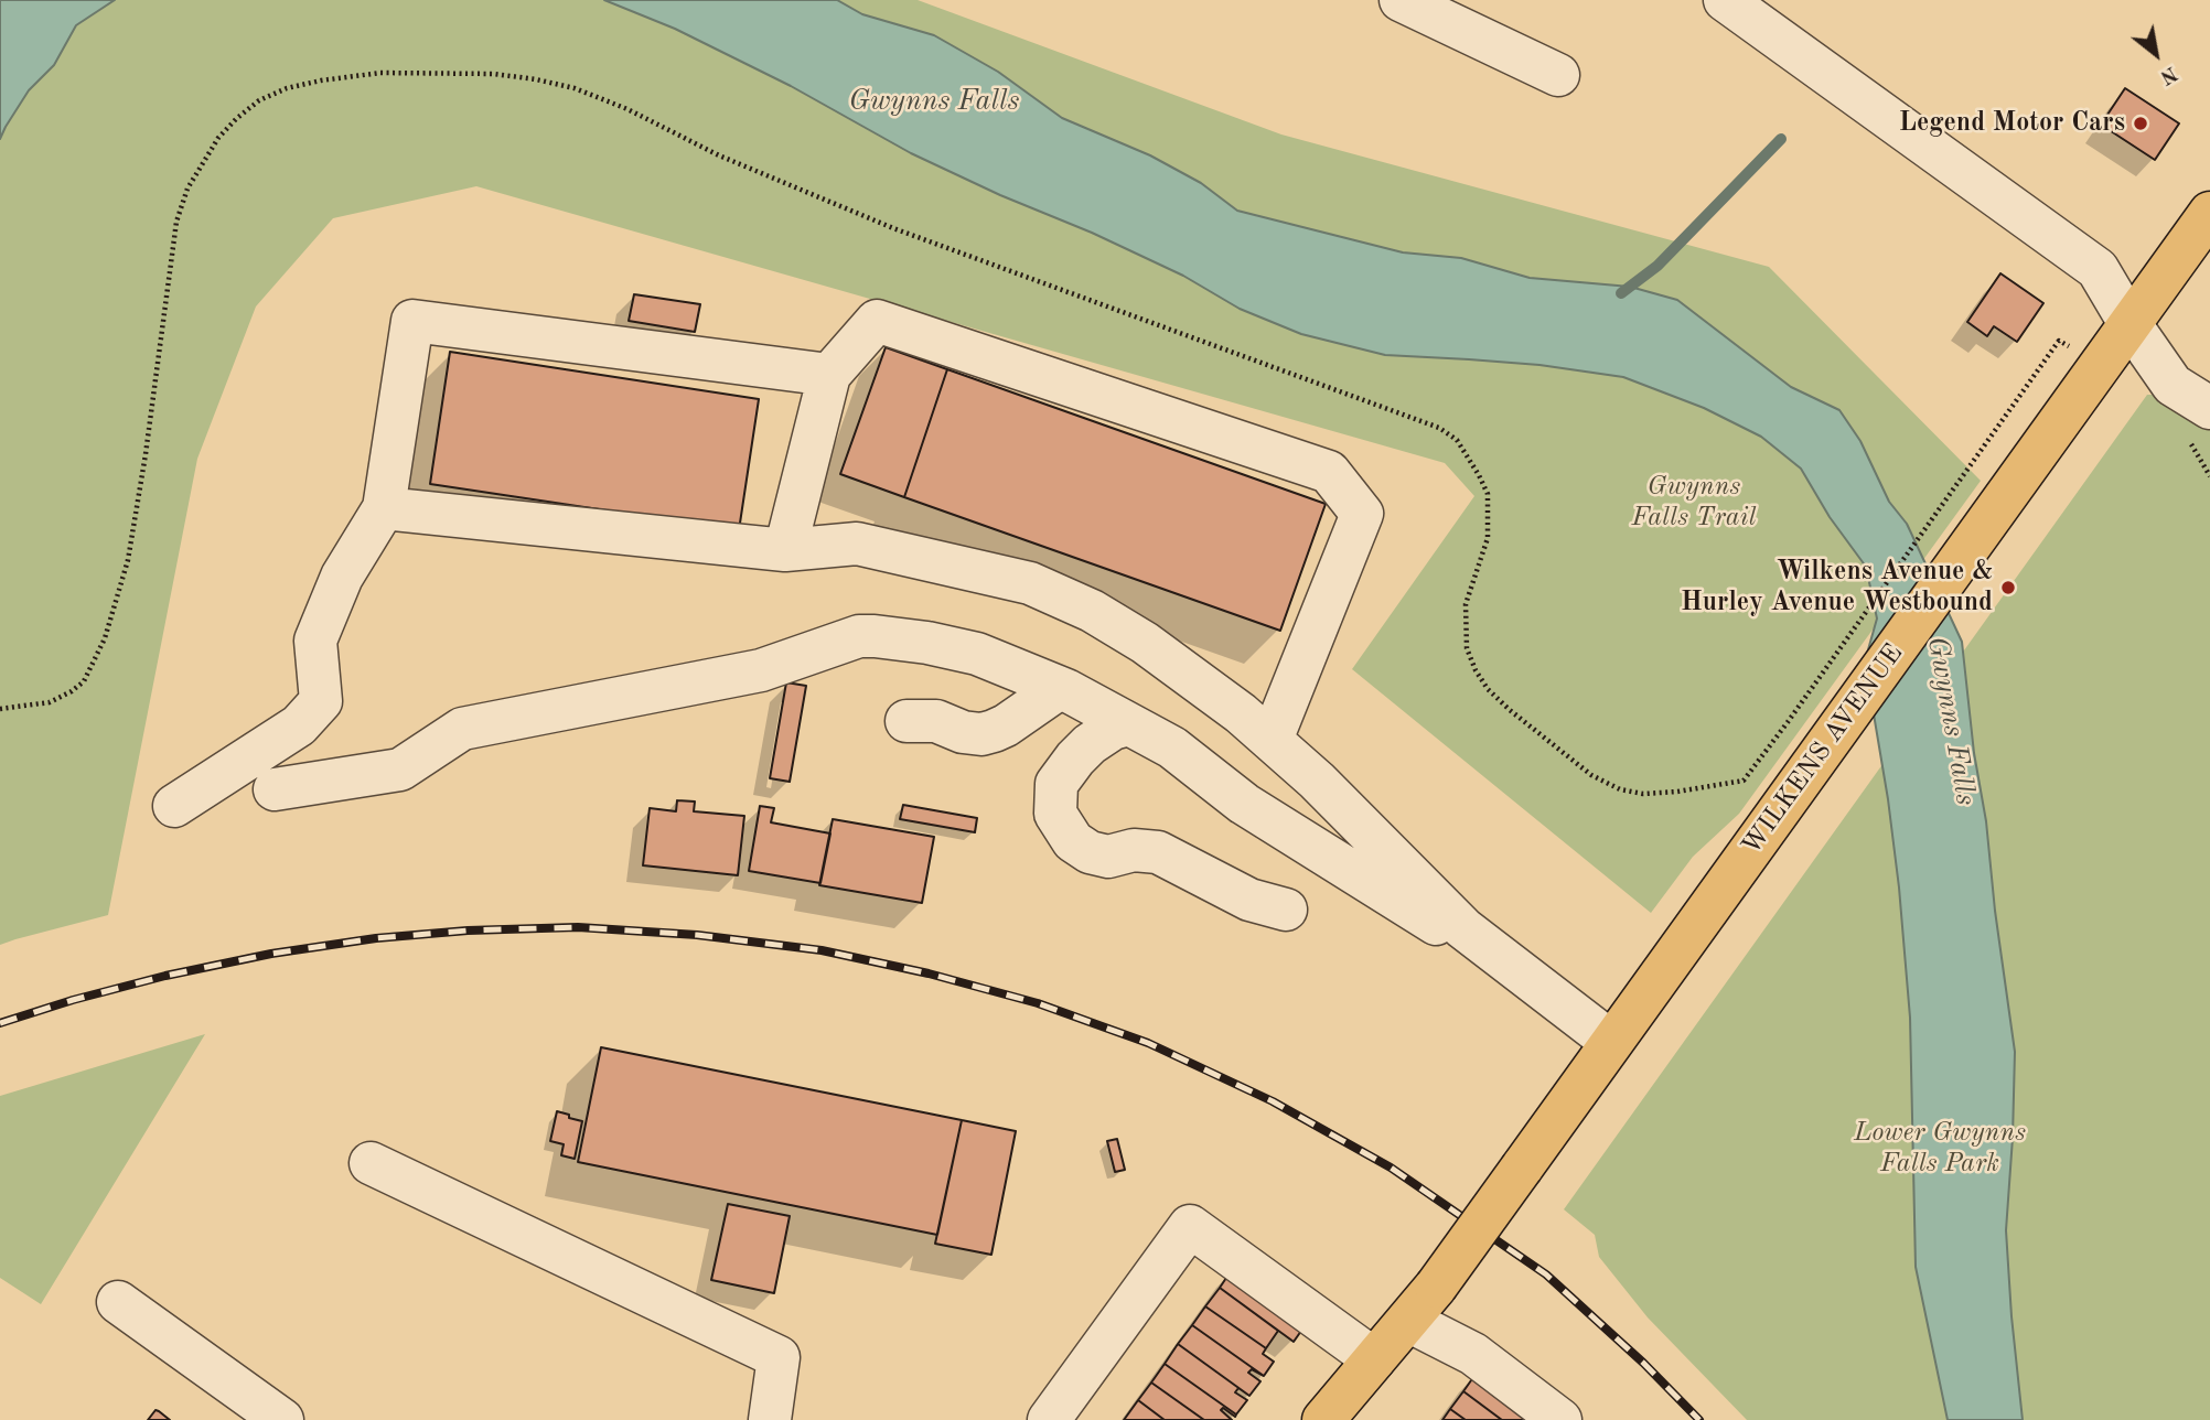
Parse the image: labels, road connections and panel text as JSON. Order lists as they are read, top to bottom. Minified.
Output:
{"streets":{"main road":["WILKENS AVENUE"]},"water":["Gwynns Falls"],"parks":["Gwynns Falls Trail","Lower Gwynns Falls Park"],"places":["Legend Motor Cars","Wilkens Avenue & Hurley Avenue Westbound"],"north":"bottom right"}
